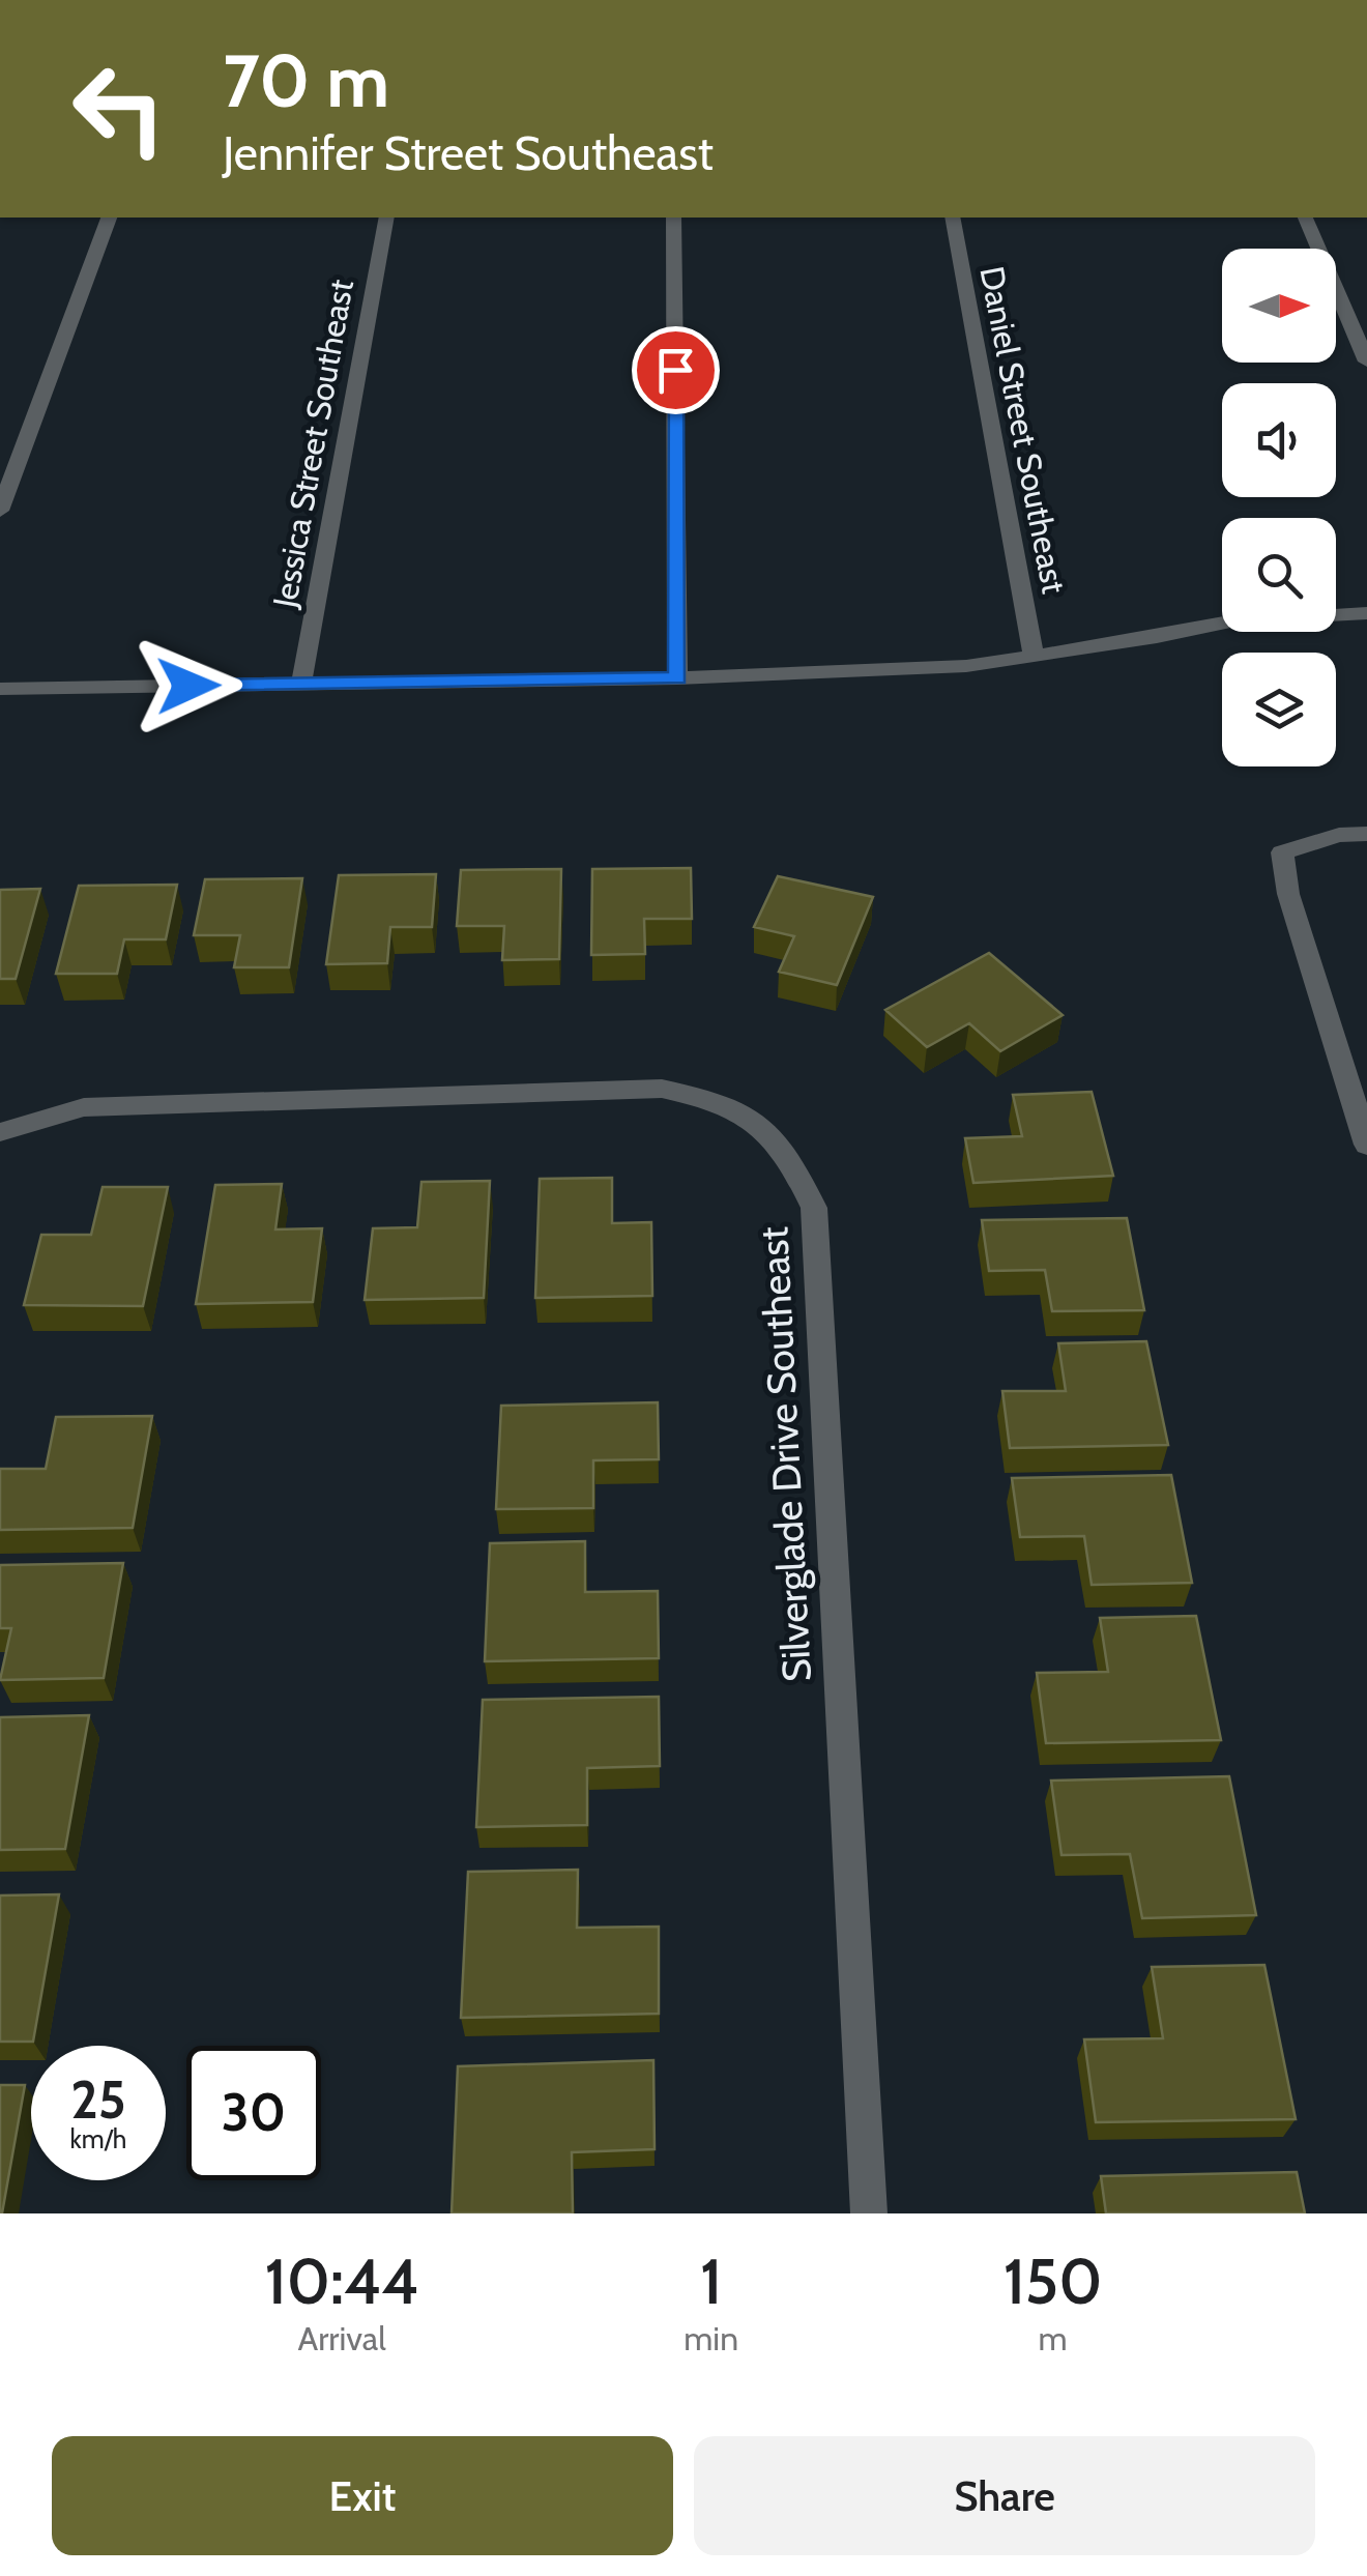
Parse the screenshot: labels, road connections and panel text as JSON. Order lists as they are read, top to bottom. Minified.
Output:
{"streets":{"street":["Daniel Street Southeast","Jessica Street Southeast","Silverglade Drive Southeast"]},"north":"right","page":{"turn":["70 m","Jennifer Street Southeast"],"speed":"25 km/h","limit":"30","eta":["10:44","Arrival","1","min","150","m"],"buttons":["Exit","Share"]}}
